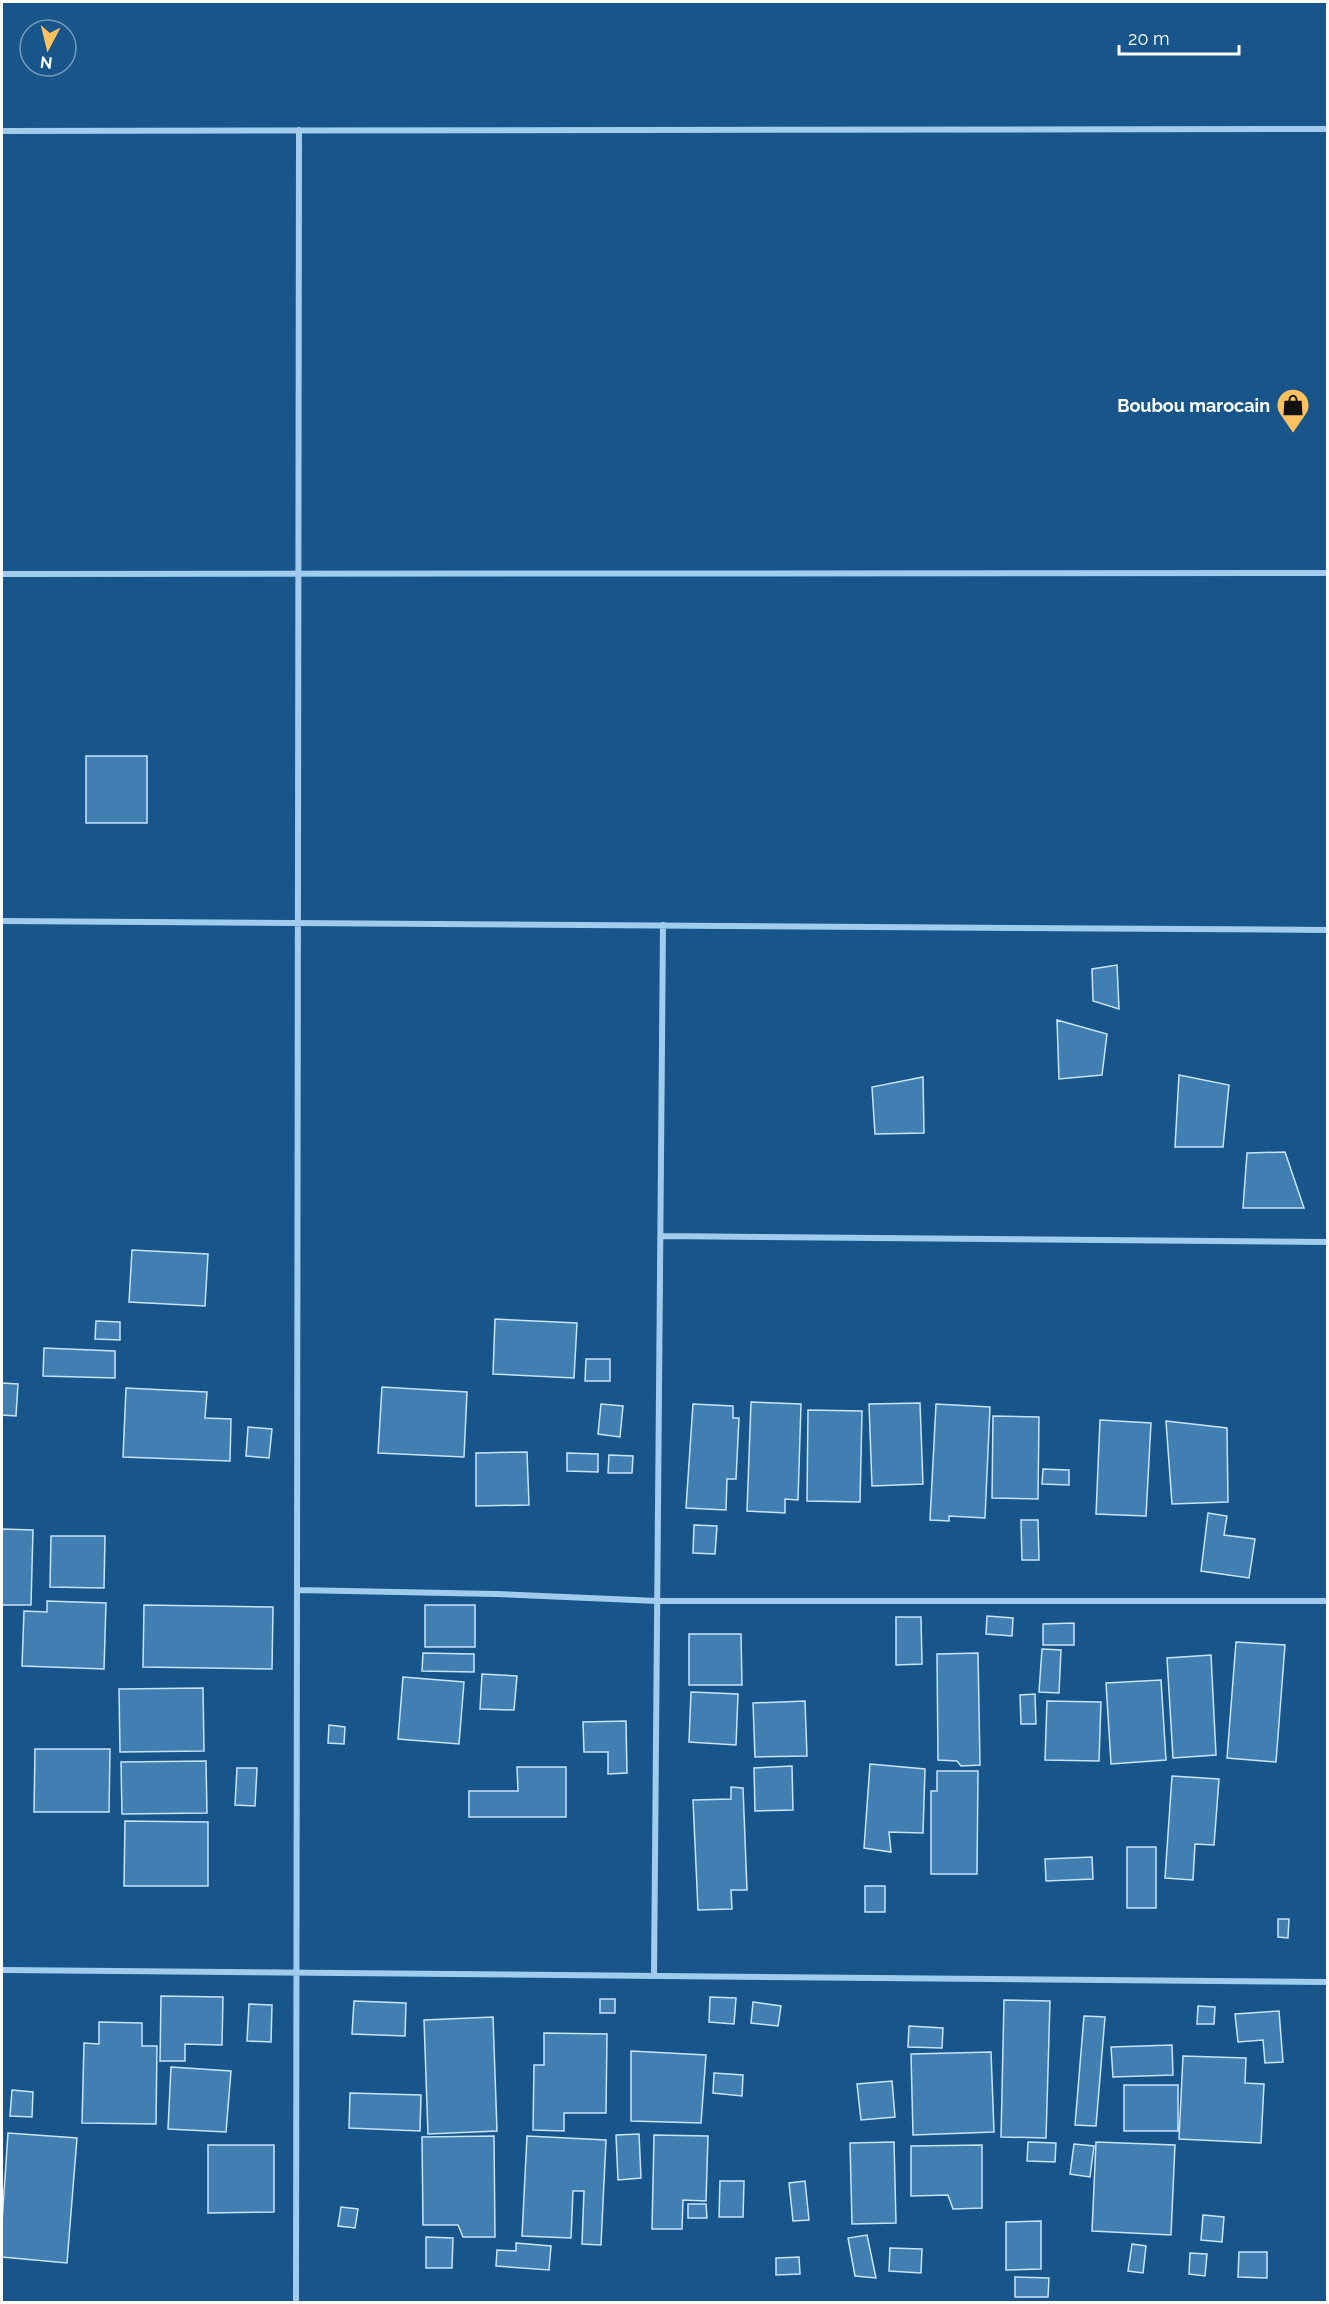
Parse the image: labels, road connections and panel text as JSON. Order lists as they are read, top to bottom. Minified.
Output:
{"places":{"shop":["Boubou marocain"]},"scale_bar":"20 m","north":"bottom"}
